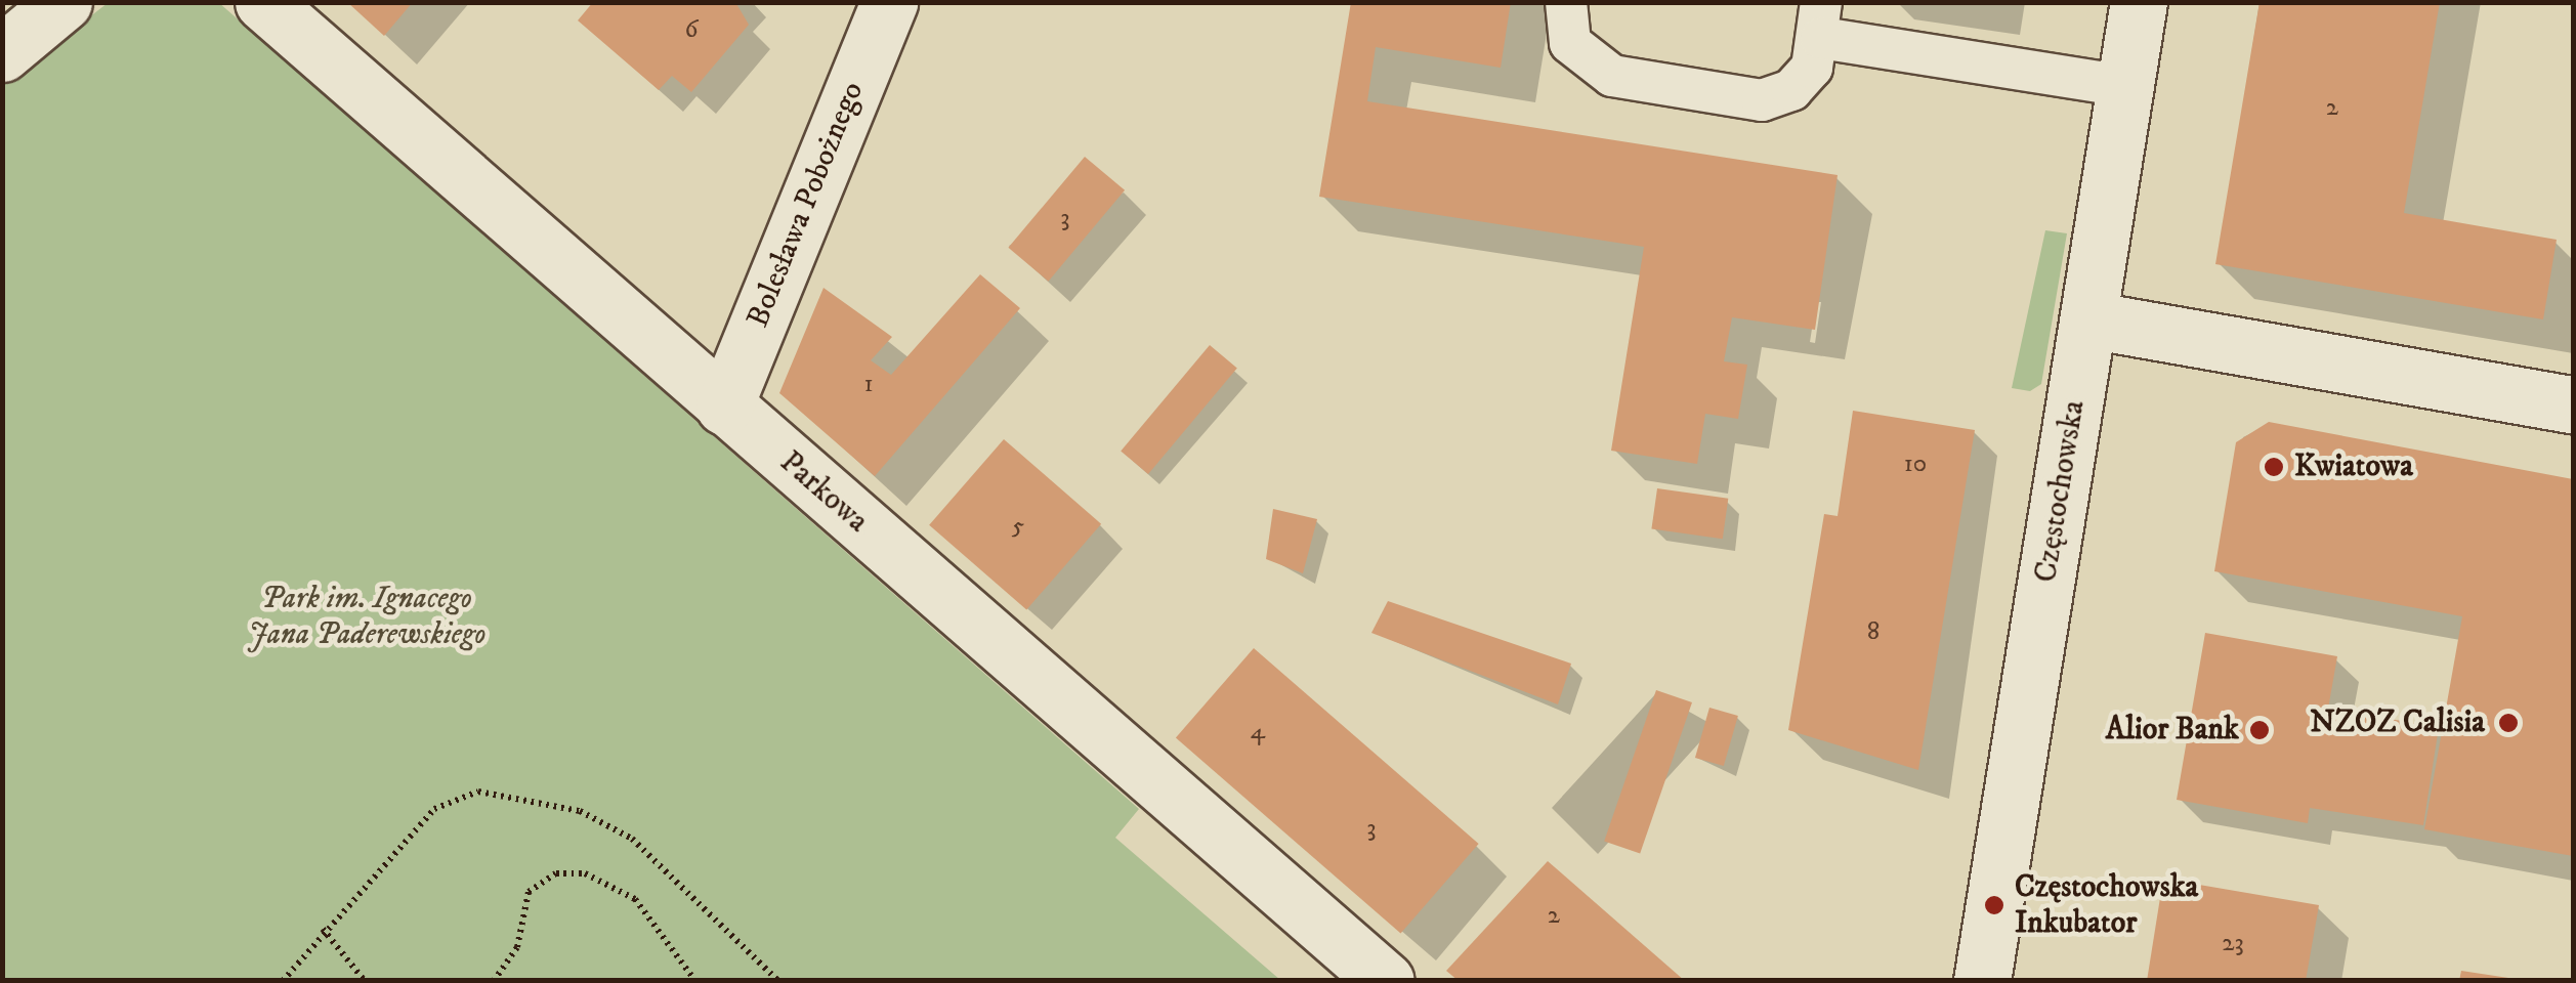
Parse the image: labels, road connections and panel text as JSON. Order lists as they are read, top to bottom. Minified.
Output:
{"streets":{"street":["Bolesława Pobożnego","Częstochowska","Parkowa"]},"crossings":[["Bolesława Pobożnego","Parkowa"]],"parks":["Park im. Ignacego Jana Paderewskiego"],"places":["Kwiatowa","NZOZ Calisia","Alior Bank","Częstochowska Inkubator"],"house_numbers":["6","2","3","1","10","5","8","4","3","2","23"]}
